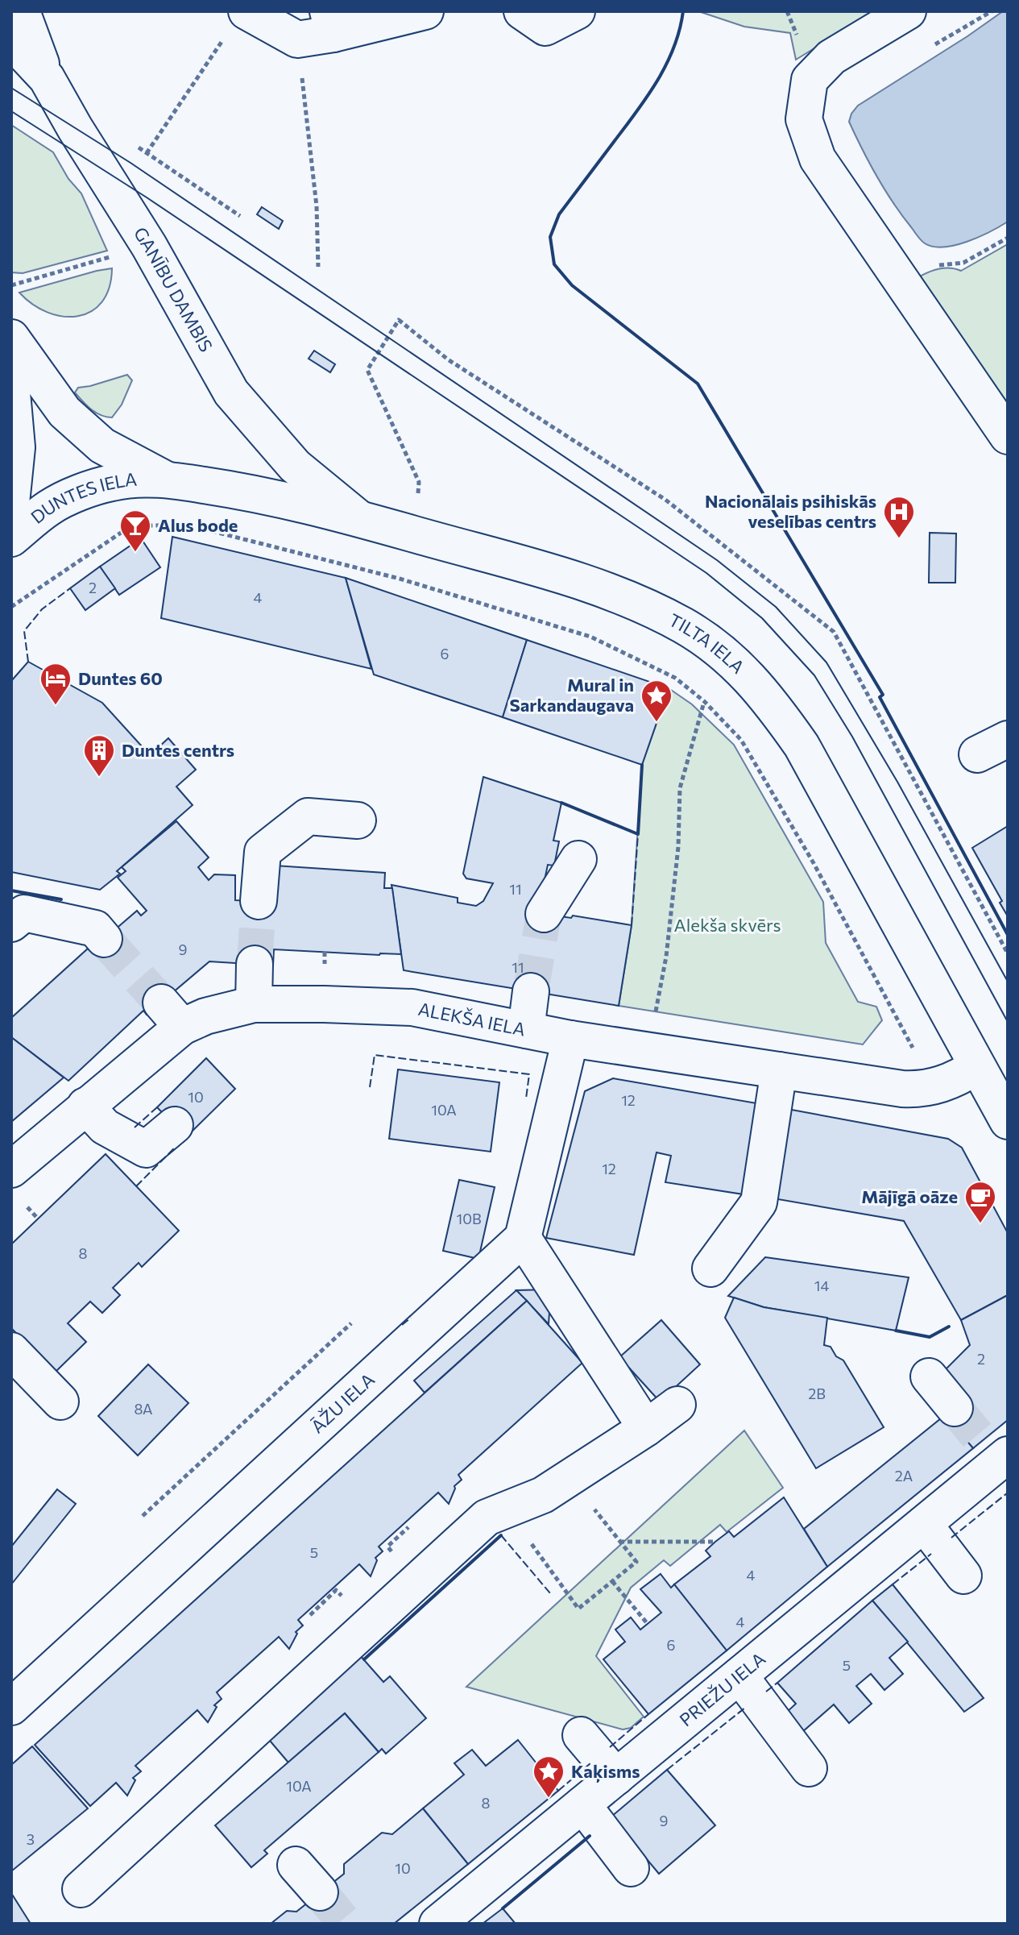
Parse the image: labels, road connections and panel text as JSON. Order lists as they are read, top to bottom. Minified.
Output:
{"streets":{"street":["GANĪBU DAMBIS","DUNTES IELA","TILTA IELA","ALEKŠA IELA","ĀŽU IELA","PRIEŽU IELA"]},"crossings":[["GANĪBU DAMBIS","TILTA IELA"],["DUNTES IELA","TILTA IELA"],["TILTA IELA","ALEKŠA IELA"]],"parks":["Alekša skvērs"],"places":{"hospital":["Nacionālais psihiskās veselības centrs"],"bar":["Alus bode"],"hotel":["Duntes 60"],"place":["Mural in Sarkandaugava","Kaķisms"],"building":["Duntes centrs"],"cafe":["Mājīgā oāze"]},"house_numbers":["2","4","6","11","9","11","10","12","10A","12","10B","8","14","2","2B","8A","2A","5","4","4","6","5","10A","8","9","3","10"]}
